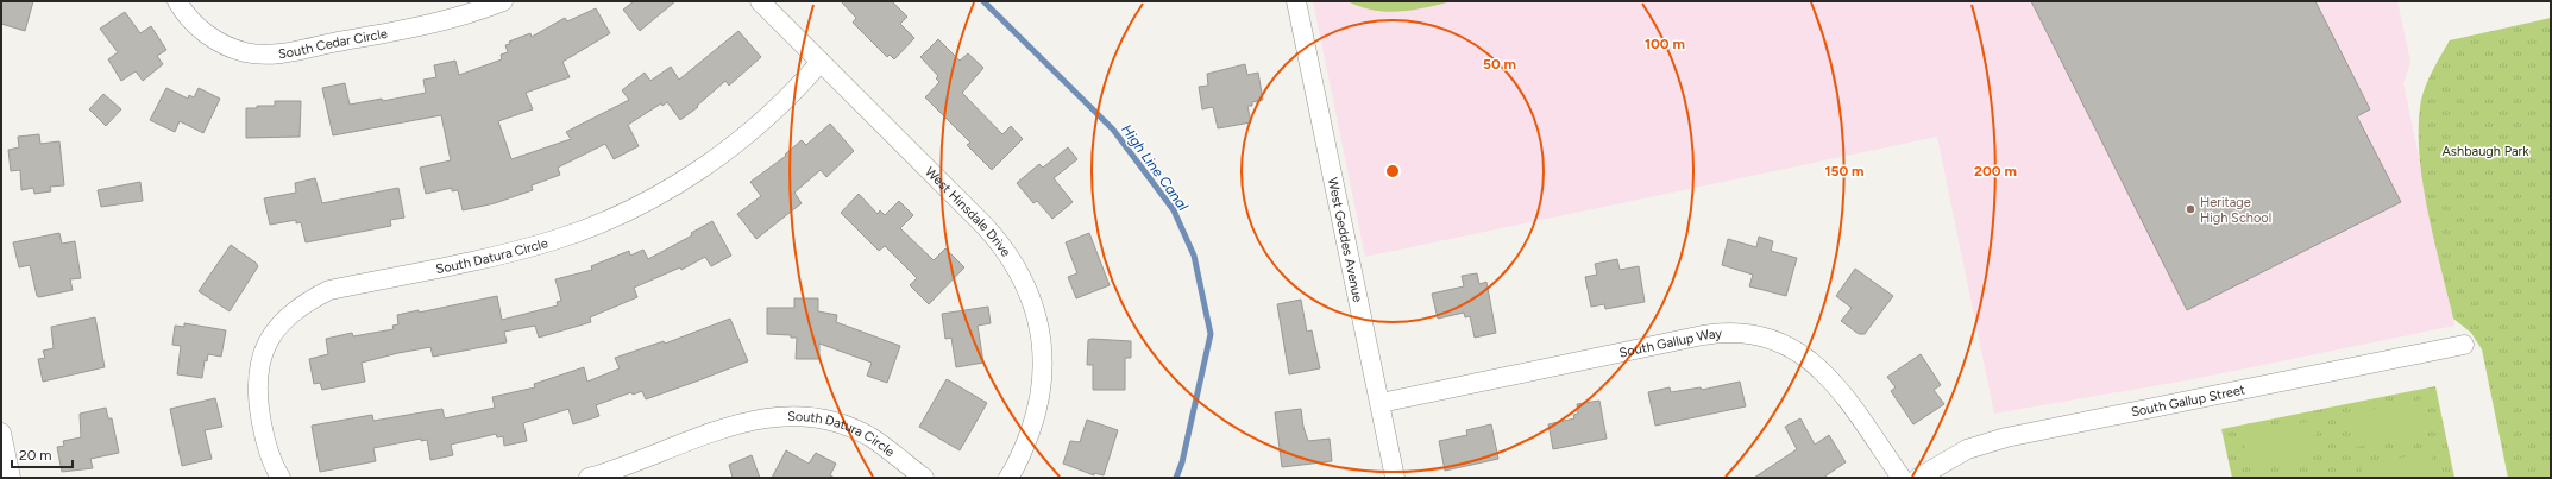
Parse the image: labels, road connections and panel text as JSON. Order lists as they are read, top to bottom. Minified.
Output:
{"streets":{"street":["South Cedar Circle","West Hinsdale Drive","West Geddes Avenue","South Datura Circle","South Gallup Way","South Gallup Street"]},"crossings":[["West Hinsdale Drive","South Datura Circle"],["West Geddes Avenue","South Gallup Way"]],"water":["High Line Canal"],"parks":["Ashbaugh Park"],"places":["Heritage High School"],"scale_bar":"20 m","rings":["100 m","50 m","150 m","200 m"]}
